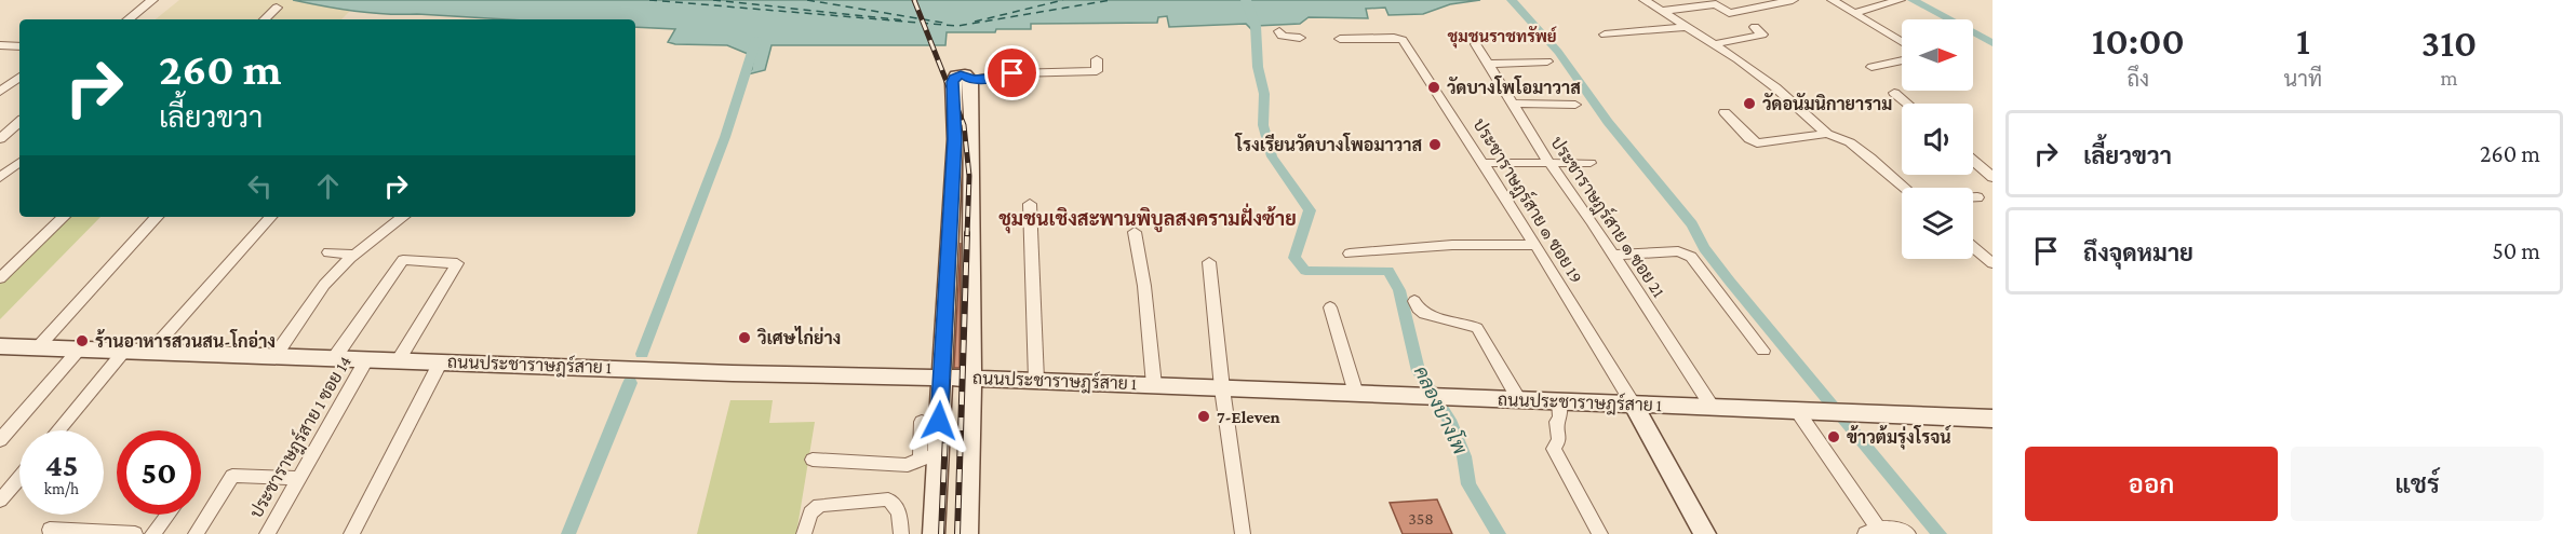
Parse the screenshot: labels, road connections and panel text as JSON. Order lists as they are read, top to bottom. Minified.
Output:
{"streets":{"main road":["ถนนประชาราษฎร์สาย 1"],"street":["ประชาราษฎร์สาย ๑ ซอย 19","ประชาราษฎร์สาย ๑ ซอย 21","ประชาราษฎร์สาย 1 ซอย 14"]},"crossings":[["ประชาราษฎร์สาย ๑ ซอย 19","ถนนประชาราษฎร์สาย 1"],["ประชาราษฎร์สาย ๑ ซอย 21","ถนนประชาราษฎร์สาย 1"],["ถนนประชาราษฎร์สาย 1","ประชาราษฎร์สาย 1 ซอย 14"]],"districts":["ชุมชนราชทรัพย์","ชุมชนเชิงสะพานพิบูลสงครามฝั่งซ้าย"],"water":["คลองบางโพ"],"places":["วัดบางโพโอมาวาส","วัดอนัมนิกายาราม","โรงเรียนวัดบางโพอมาวาส","วิเศษไก่ย่าง","ร้านอาหารสวนสน-โกอ่าง","7-Eleven","ข้าวต้มรุ่งโรจน์"],"house_numbers":["358"],"north":"right","page":{"eta":["10:00","ถึง","1","นาที","310","m"],"turn":["260 m","เลี้ยวขวา"],"list":[{"name":"เลี้ยวขวา","value":"260 m"},{"name":"ถึงจุดหมาย","value":"50 m"}],"speed":"45 km/h","limit":"50","buttons":["ออก","แชร์"]}}
